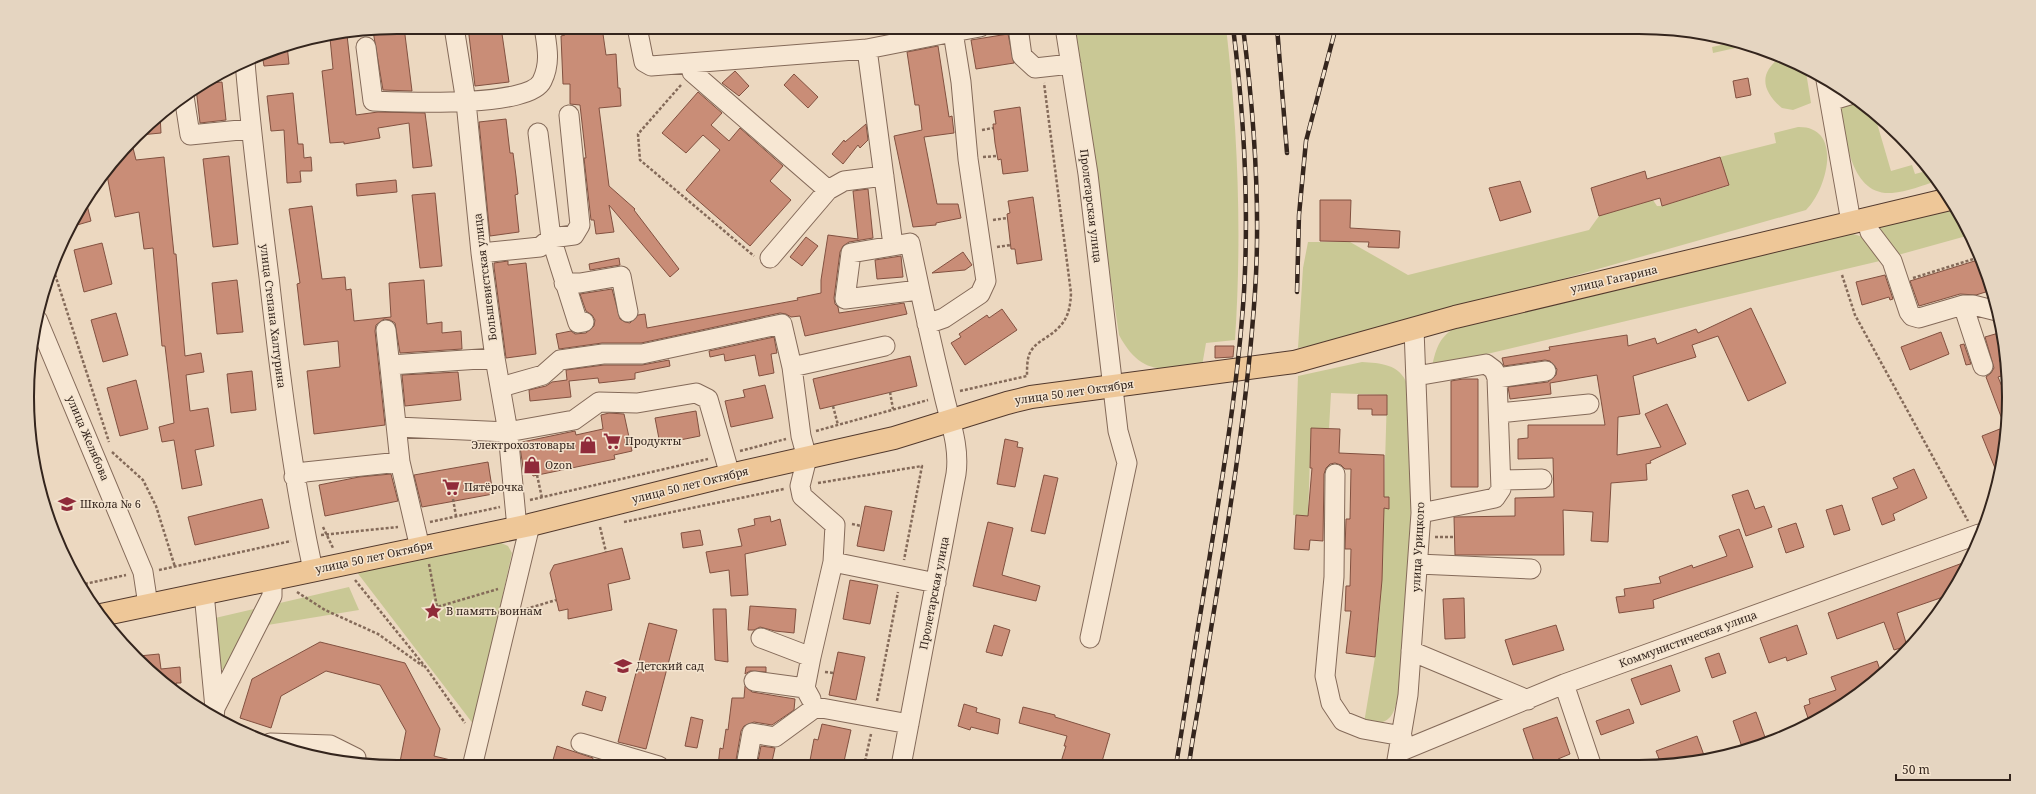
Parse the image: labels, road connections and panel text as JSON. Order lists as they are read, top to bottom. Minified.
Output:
{"streets":{"main road":["улица Гагарина","улица 50 лет Октября"],"street":["Пролетарская улица","Большевистская улица","улица Степана Халтурина","улица Желябова","улица Урицкого","Коммунистическая улица"]},"crossings":[["Пролетарская улица","улица 50 лет Октября"],["Большевистская улица","улица 50 лет Октября"],["улица Гагарина","улица 50 лет Октября"],["улица Гагарина","улица Урицкого"],["улица Степана Халтурина","улица 50 лет Октября"],["улица 50 лет Октября","улица Желябова"],["улица Урицкого","Коммунистическая улица"]],"places":{"supermarket":["Продукты","Пятёрочка"],"shop":["Электрохозтовары","Ozon"],"school or university":["Школа № 6","Детский сад"],"place":["В память воинам"]},"scale_bar":"50 m"}
